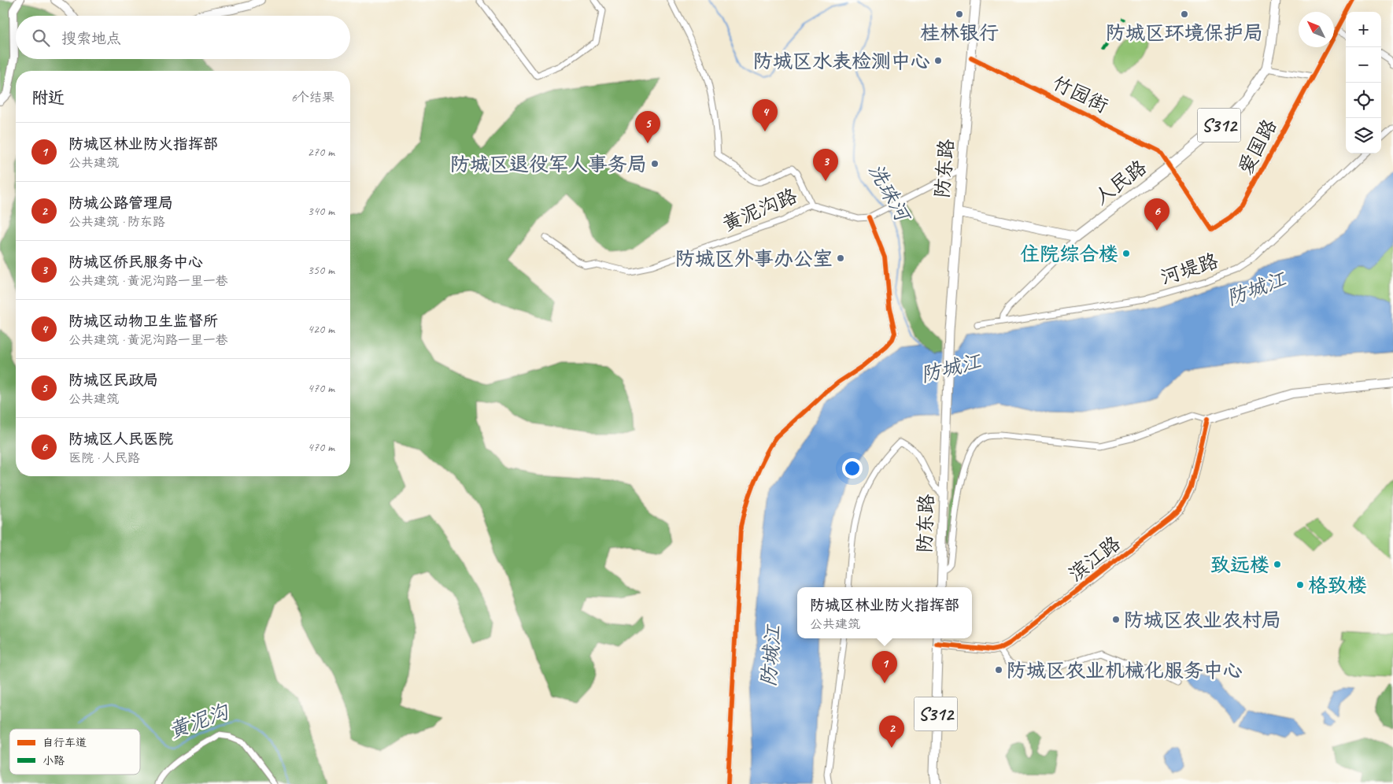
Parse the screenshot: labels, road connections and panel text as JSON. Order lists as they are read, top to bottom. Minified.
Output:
{"streets":{"main road":["S312","防东路","人民路"],"street":["竹园街","爱国路","黄泥沟路","河堤路","滨江路"]},"crossings":[["竹园街","爱国路"],["竹园街","防东路"],["竹园街","人民路"],["S312","滨江路"],["爱国路","人民路"],["人民路","河堤路"]],"water":["洗珠河","防城江","黄泥沟"],"places":["桂林银行","防城区环境保护局","防城区水表检测中心","防城区退役军人事务局","住院综合楼","防城区外事办公室","致远楼","格致楼","防城区农业农村局","防城区农业机械化服务中心"],"legend":["自行车道","小路"],"north":"top left","page":{"map_buttons":["+","−"],"search":"搜索地点","heading":["附近","6个结果"],"pins":["4","5","3","6","1","2"],"list":[{"mark":"1","name":"防城区林业防火指挥部","note":"公共建筑","value":"270 m"},{"mark":"2","name":"防城公路管理局","note":"公共建筑 · 防东路","value":"340 m"},{"mark":"3","name":"防城区侨民服务中心","note":"公共建筑 · 黄泥沟路一里一巷","value":"350 m"},{"mark":"4","name":"防城区动物卫生监督所","note":"公共建筑 · 黄泥沟路一里一巷","value":"420 m"},{"mark":"5","name":"防城区民政局","note":"公共建筑","value":"470 m"},{"mark":"6","name":"防城区人民医院","note":"医院 · 人民路","value":"470 m"}],"popup":["防城区林业防火指挥部","公共建筑"]}}
